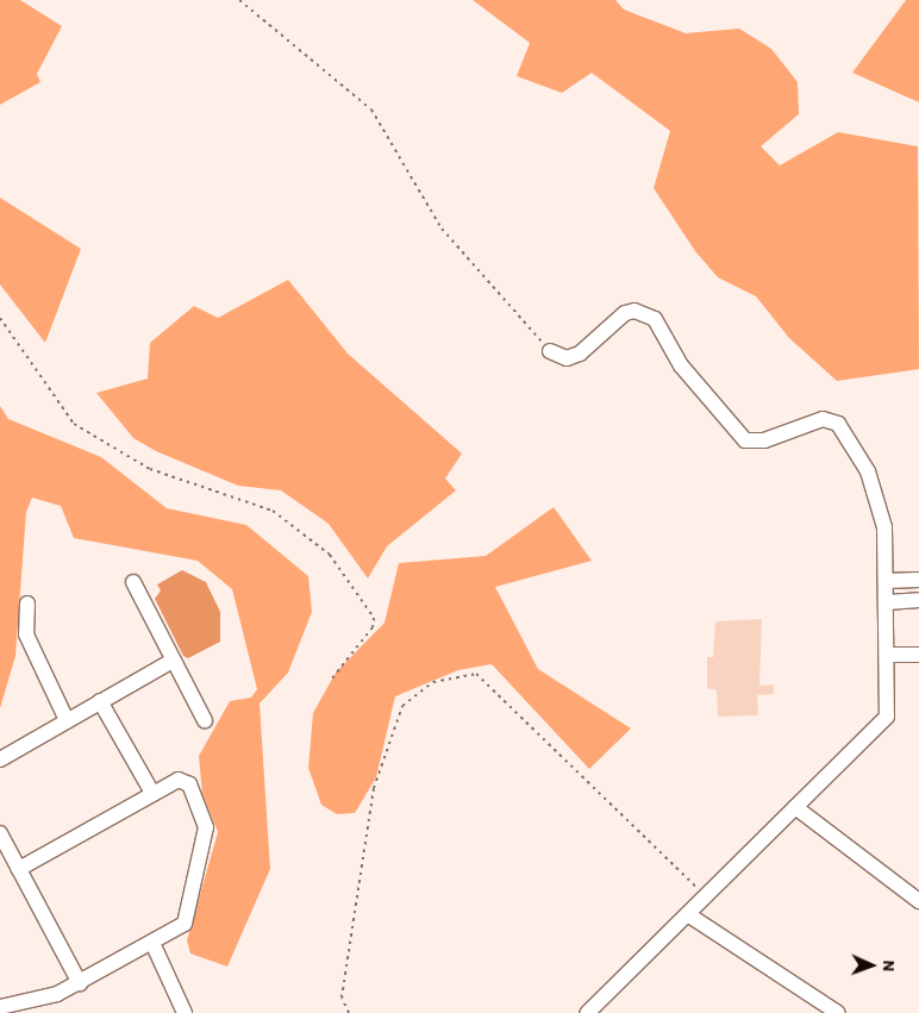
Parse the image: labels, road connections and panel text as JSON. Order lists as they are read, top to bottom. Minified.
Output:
{"north":"right"}
